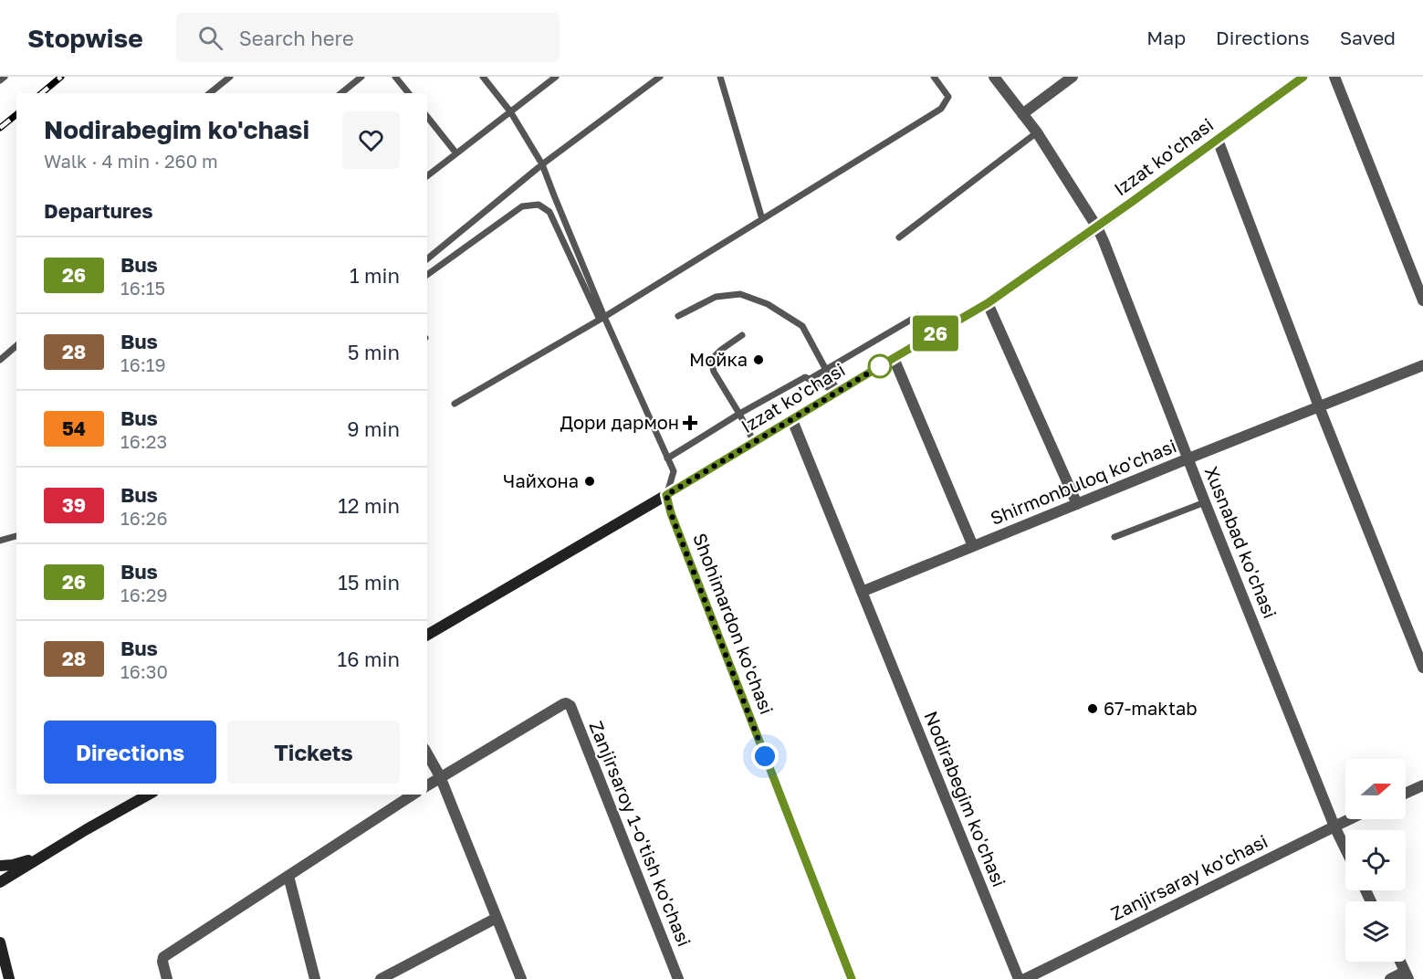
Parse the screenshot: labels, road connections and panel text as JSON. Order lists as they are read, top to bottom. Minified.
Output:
{"streets":{"main road":["Izzat ko'chasi","Shohimardon ko'chasi"],"street":["Shirmonbuloq ko'chasi","Xusnabad ko'chasi","Nodirabegim ko'chasi","Zanjirsaroy 1-o'tish ko'chasi","Zanjirsaray ko'chasi"]},"crossings":[["Izzat ko'chasi","Xusnabad ko'chasi"],["Izzat ko'chasi","Shohimardon ko'chasi"],["Izzat ko'chasi","Nodirabegim ko'chasi"],["Shirmonbuloq ko'chasi","Xusnabad ko'chasi"],["Shirmonbuloq ko'chasi","Nodirabegim ko'chasi"],["Xusnabad ko'chasi","Zanjirsaray ko'chasi"]],"places":{"other":["Мойка","Чайхона","67-maktab"],"health":["Дори дармон"]},"lines":["bus line 26"],"north":"right","page":{"header":"Stopwise","search":"Search here","nav":["Map","Directions","Saved"],"on_map":"26","heading":[["Nodirabegim ko'chasi","Walk · 4 min · 260 m"],"Departures"],"list":[{"mark":"26","name":"Bus","note":"16:15","value":"1 min"},{"mark":"28","name":"Bus","note":"16:19","value":"5 min"},{"mark":"54","name":"Bus","note":"16:23","value":"9 min"},{"mark":"39","name":"Bus","note":"16:26","value":"12 min"},{"mark":"26","name":"Bus","note":"16:29","value":"15 min"},{"mark":"28","name":"Bus","note":"16:30","value":"16 min"}],"buttons":["Directions","Tickets"]}}
